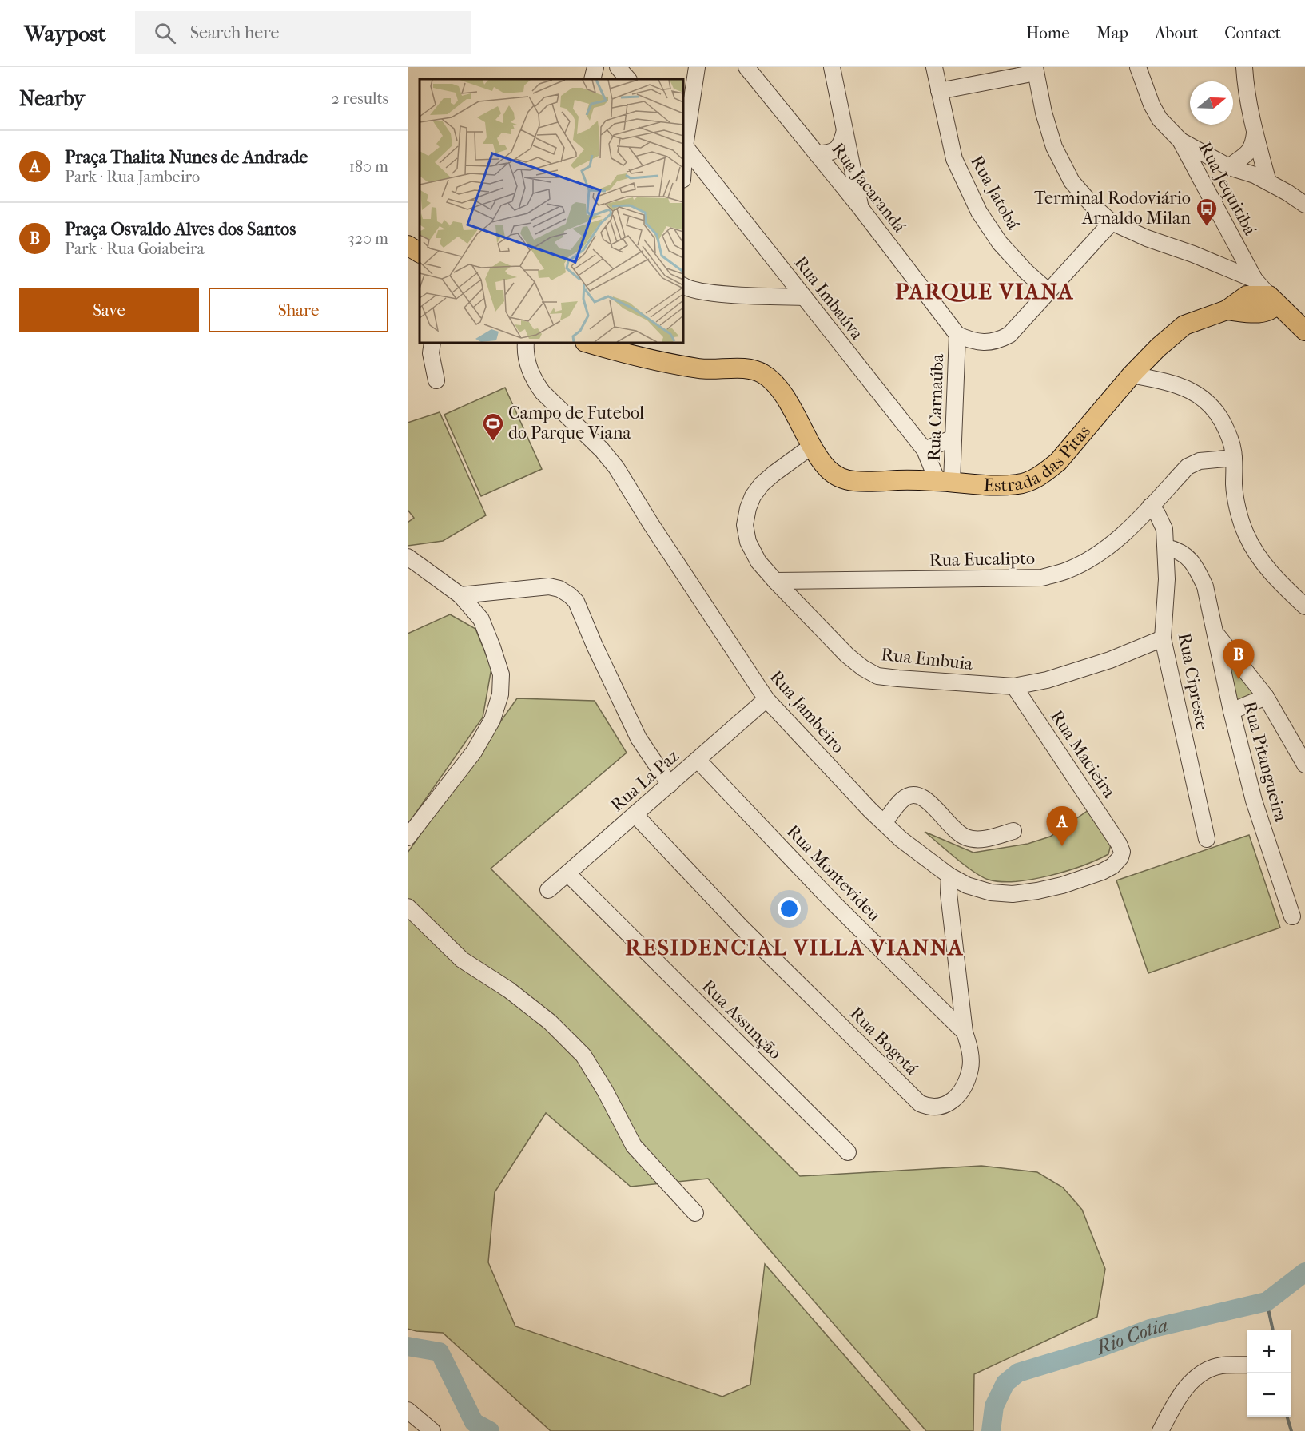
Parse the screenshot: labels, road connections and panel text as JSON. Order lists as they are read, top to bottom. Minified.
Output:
{"streets":{"main road":["Estrada das Pitas"],"street":["Rua Jacarandá","Rua Jequitibá","Rua Jatobá","Rua Imbaúva","Rua Carnaúba","Rua Eucalipto","Rua Embuia","Rua Cipreste","Rua Jambeiro","Rua Macieira","Rua Pitangueira","Rua La Paz","Rua Montevideu","Rua Assunção","Rua Bogotá"]},"crossings":[["Rua Jacarandá","Rua Carnaúba"],["Rua Jequitibá","Estrada das Pitas"],["Rua Imbaúva","Rua Carnaúba"],["Rua Imbaúva","Estrada das Pitas"],["Rua Carnaúba","Estrada das Pitas"],["Estrada das Pitas","Rua Embuia"],["Rua Eucalipto","Rua Embuia"],["Rua Eucalipto","Rua Cipreste"],["Rua Embuia","Rua Cipreste"],["Rua Embuia","Rua Macieira"],["Rua Cipreste","Rua Pitangueira"],["Rua Jambeiro","Rua Macieira"],["Rua Jambeiro","Rua La Paz"],["Rua Jambeiro","Rua Bogotá"],["Rua La Paz","Rua Montevideu"],["Rua La Paz","Rua Assunção"],["Rua La Paz","Rua Bogotá"],["Rua Montevideu","Rua Bogotá"]],"districts":["PARQUE VIANA","RESIDENCIAL VILLA VIANNA"],"water":["Rio Cotia"],"places":{"bus stop":["Terminal Rodoviário Arnaldo Milan"],"sports":["Campo de Futebol do Parque Viana"]},"north":"right","page":{"header":"Waypost","search":"Search here","nav":["Home","Map","About","Contact"],"heading":["Nearby","2 results"],"list":[{"mark":"A","name":"Praça Thalita Nunes de Andrade","note":"Park · Rua Jambeiro","value":"180 m"},{"mark":"B","name":"Praça Osvaldo Alves dos Santos","note":"Park · Rua Goiabeira","value":"320 m"}],"buttons":["Save","Share"],"pins":["B","A"],"map_buttons":["+","−"]}}
